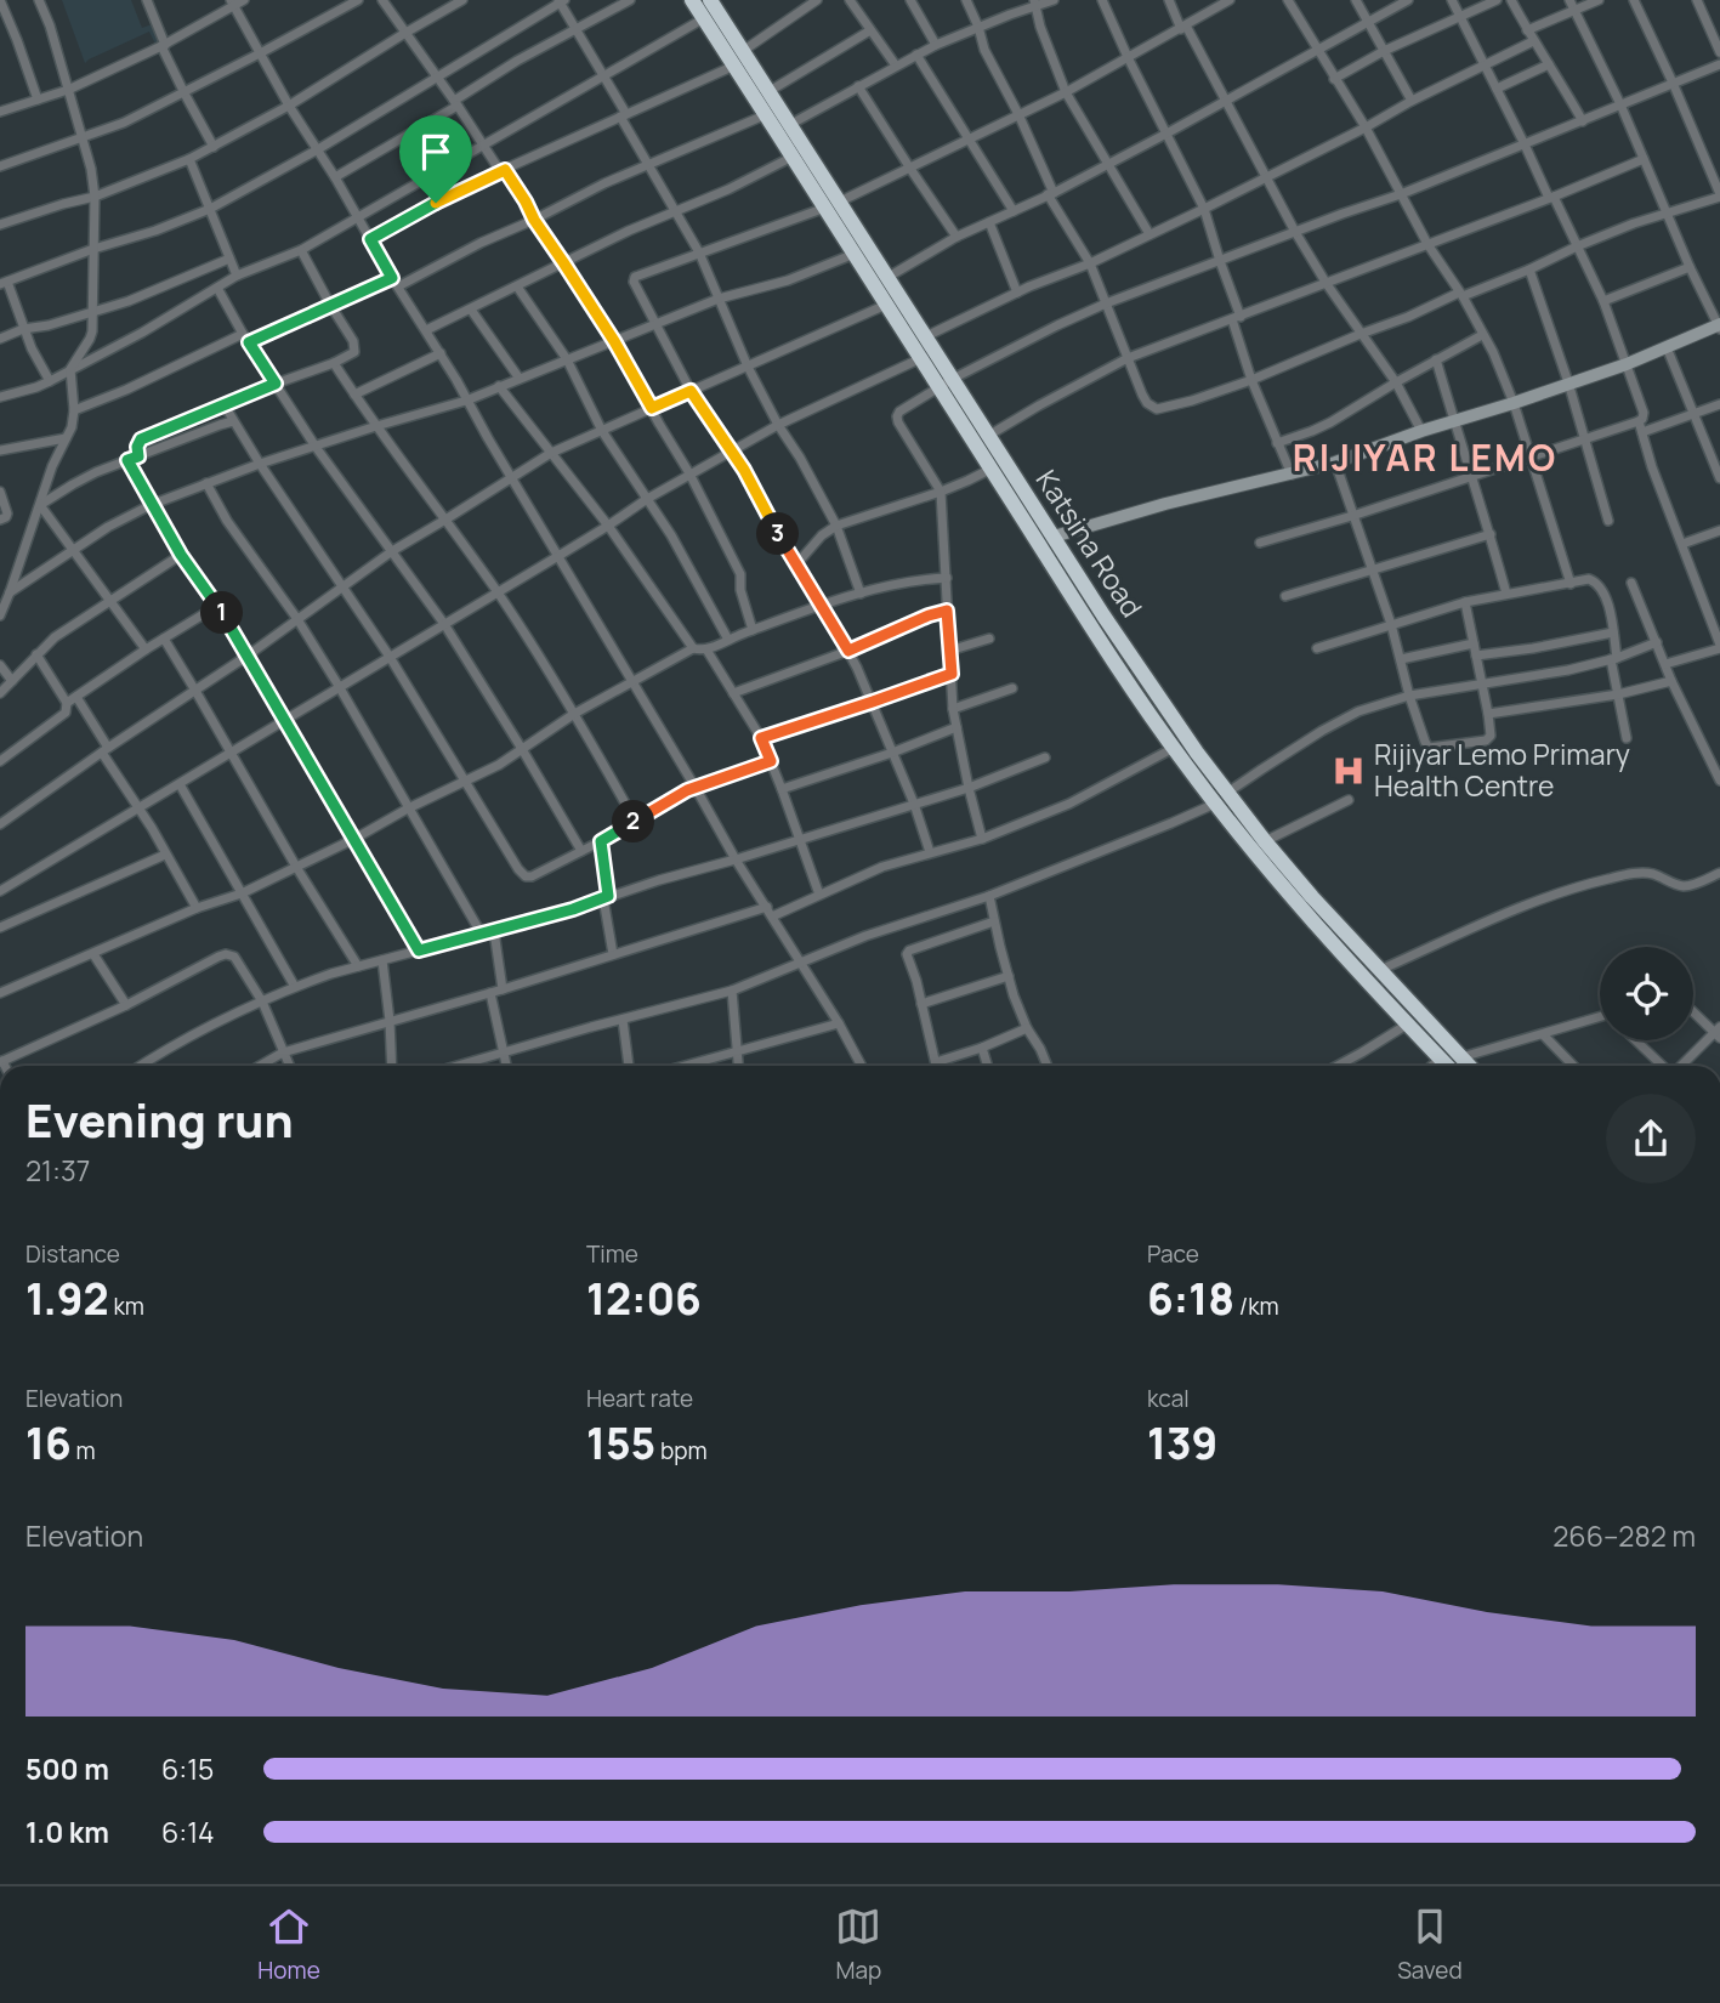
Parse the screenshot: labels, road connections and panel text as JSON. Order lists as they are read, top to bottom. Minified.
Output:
{"streets":{"highway":["Katsina Road"]},"districts":["RIJIYAR LEMO"],"places":{"hospital":["Rijiyar Lemo Primary Health Centre"]},"page":{"pins":["3","1","2"],"heading":["Evening run","21:37"],"stats":[["Distance","1.92 km"],["Time","12:06"],["Pace","6:18 /km"],["Elevation","16 m"],["Heart rate","155 bpm"],["kcal","139"]],"chart":["Elevation","266–282 m"],"list":[{"name":"500 m","note":"6:15"},{"name":"1.0 km","note":"6:14"}],"tabs":["Home","Map","Saved"]}}
